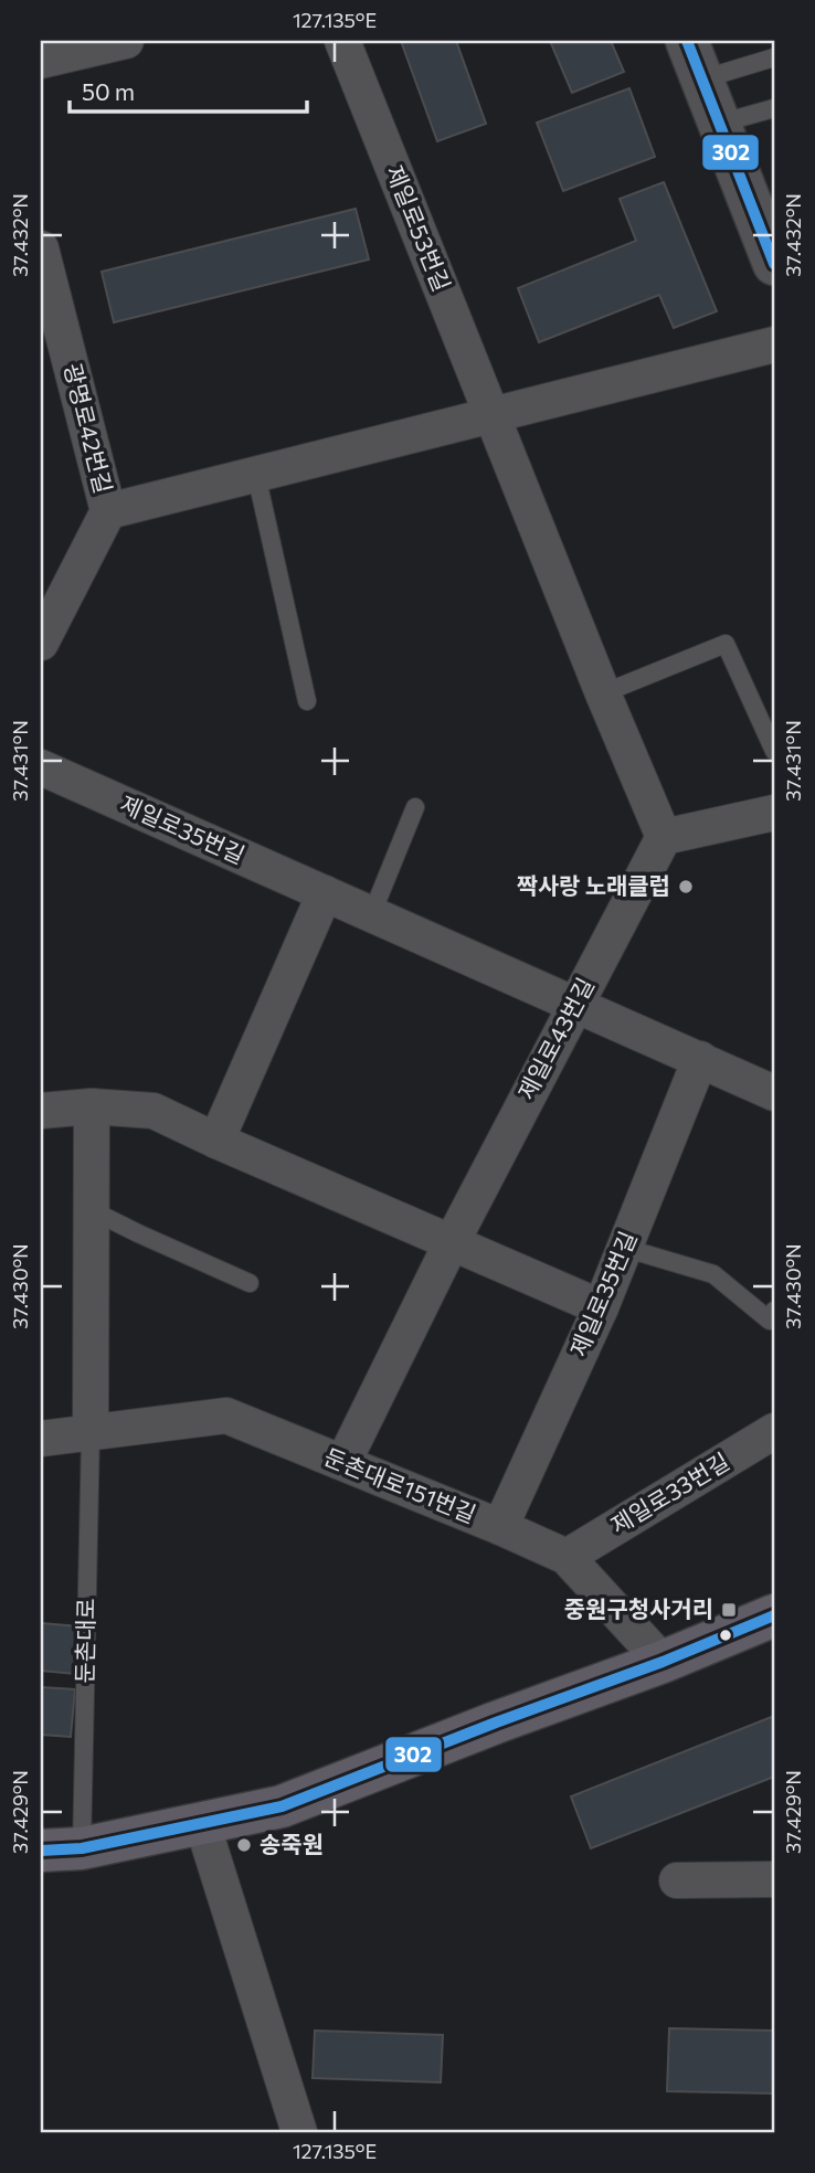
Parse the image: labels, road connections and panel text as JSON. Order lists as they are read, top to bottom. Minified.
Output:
{"streets":{"street":["제일로53번길","광명로42번길","제일로35번길","제일로43번길","둔촌대로151번길","제일로33번길"],"lane":["둔촌대로"]},"crossings":[["제일로35번길","제일로43번길"],["제일로35번길","둔촌대로151번길"],["제일로43번길","둔촌대로151번길"],["둔촌대로151번길","제일로33번길"],["둔촌대로151번길","둔촌대로"]],"places":{"other":["짝사랑 노래클럽","송죽원"],"transit":["중원구청사거리"]},"lines":["transit line 302"],"scale_bar":"50 m","coordinates":["127.135°E","37.432°N","37.431°N","37.430°N","37.429°N"]}
